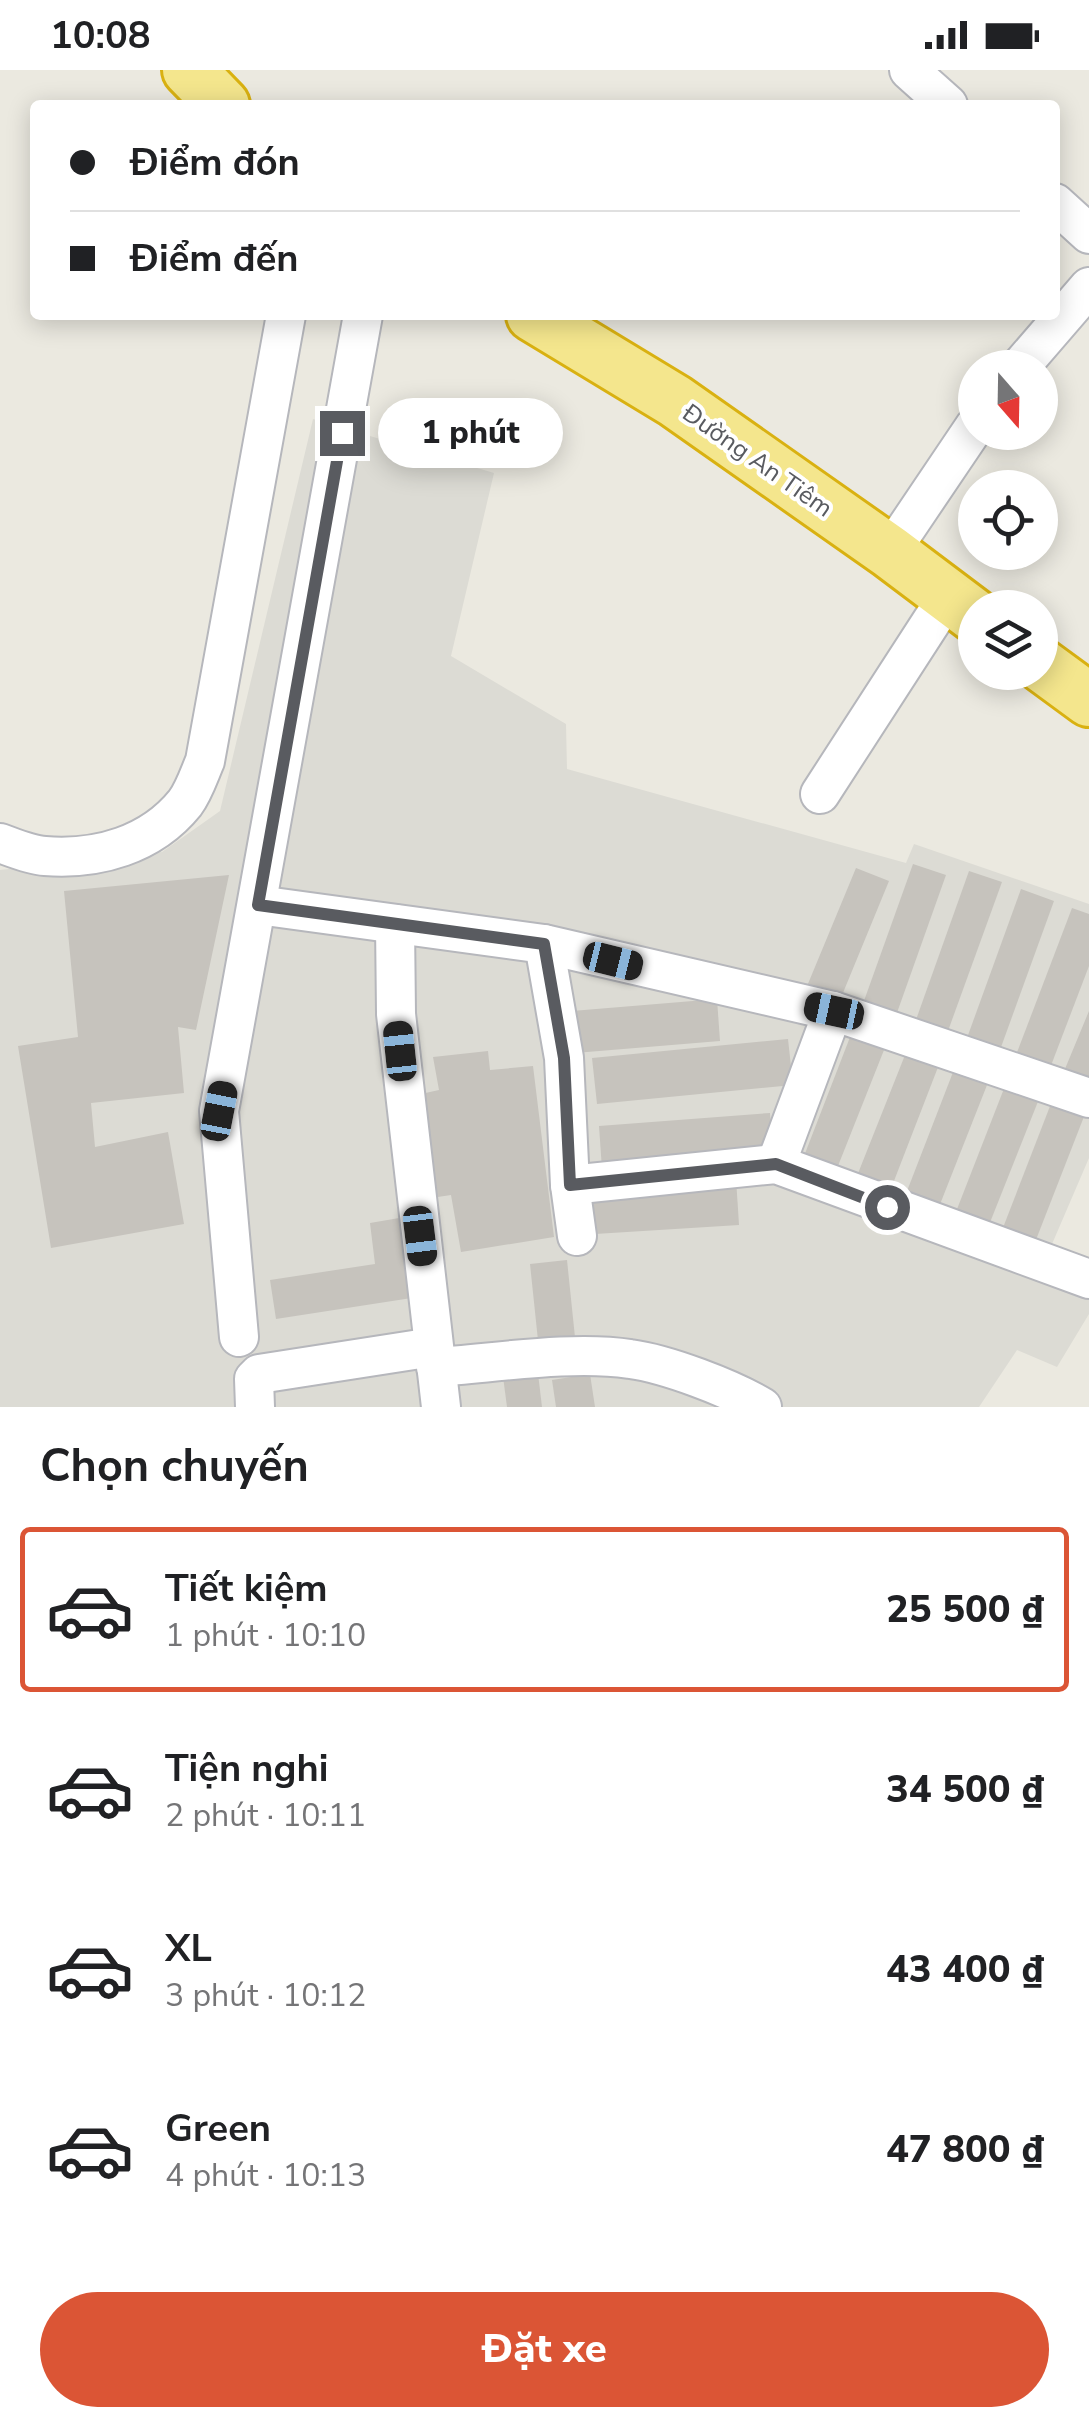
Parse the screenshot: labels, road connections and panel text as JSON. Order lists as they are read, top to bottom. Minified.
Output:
{"streets":{"highway":["Đường An Tiêm"]},"north":"bottom","page":{"status":"10:08","banner":["Điểm đón","Điểm đến"],"bubble":"1 phút","heading":"Chọn chuyến","list":[{"name":"Tiết kiệm","note":"1 phút · 10:10","value":"25 500 ₫"},{"name":"Tiện nghi","note":"2 phút · 10:11","value":"34 500 ₫"},{"name":"XL","note":"3 phút · 10:12","value":"43 400 ₫"},{"name":"Green","note":"4 phút · 10:13","value":"47 800 ₫"}],"buttons":"Đặt xe"}}
